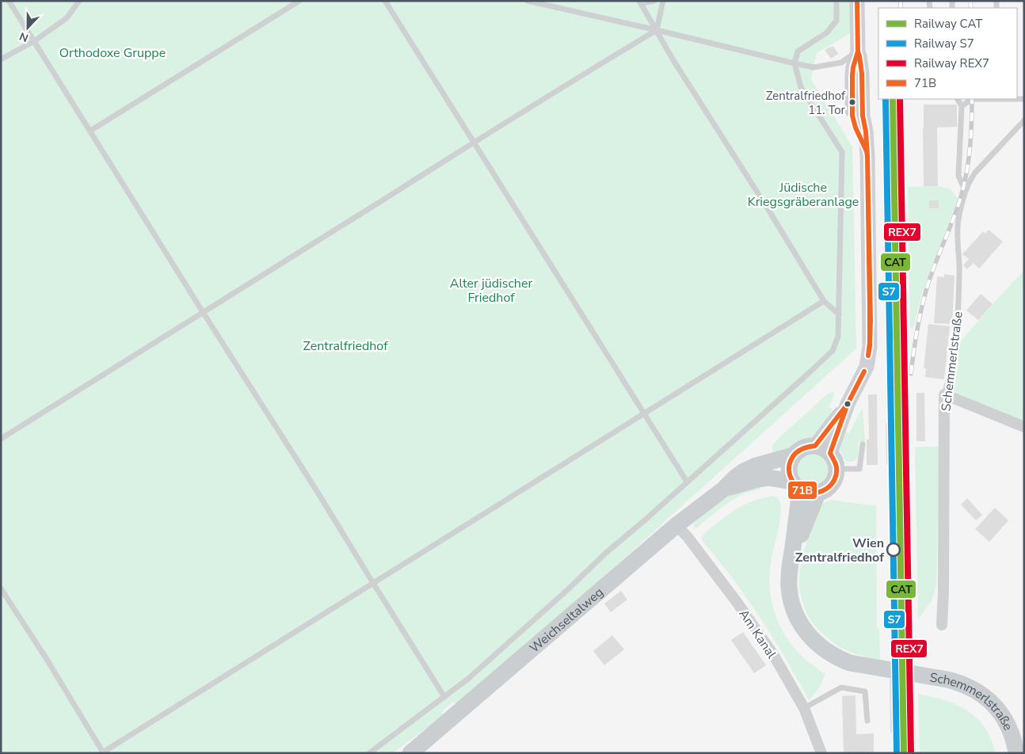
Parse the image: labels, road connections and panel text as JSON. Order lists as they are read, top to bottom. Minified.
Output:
{"streets":{"main road":["Schemmerlstraße","Weichseltalweg"],"street":["Am Kanal"]},"crossings":[["Weichseltalweg","Am Kanal"]],"parks":["Orthodoxe Gruppe","Jüdische Kriegsgräberanlage","Alter jüdischer Friedhof","Zentralfriedhof"],"places":["Zentralfriedhof 11. Tor","Wien Zentralfriedhof"],"lines":["transit line 71B","rail line CAT","rail line S7","rail line REX7"],"legend":["Railway CAT","Railway S7","Railway REX7","71B"],"north":"bottom"}
